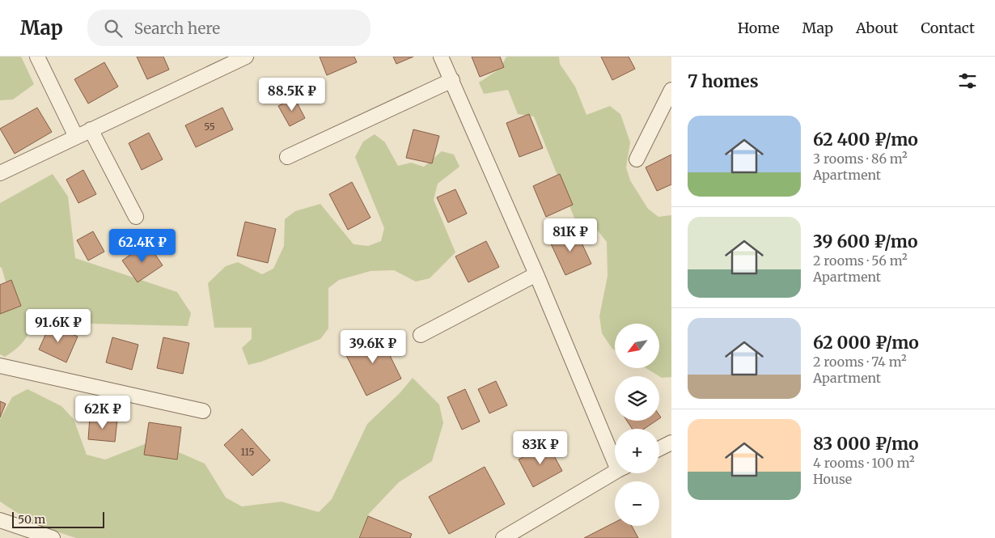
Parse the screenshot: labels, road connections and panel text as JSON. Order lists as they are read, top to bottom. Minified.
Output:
{"house_numbers":["55","115"],"scale_bar":"50 m","north":"bottom left","page":{"header":"Map","search":"Search here","nav":["Home","Map","About","Contact"],"heading":"7 homes","price":["88.5K ₽","81K ₽","62.4K ₽","91.6K ₽","39.6K ₽","62K ₽","83K ₽"],"list":[{"name":"62 400 ₽/mo","note":"3 rooms · 86 m² · Apartment"},{"name":"39 600 ₽/mo","note":"2 rooms · 56 m² · Apartment"},{"name":"62 000 ₽/mo","note":"2 rooms · 74 m² · Apartment"},{"name":"83 000 ₽/mo","note":"4 rooms · 100 m² · House"}],"map_buttons":["+","−"],"scale":"50 m"}}
